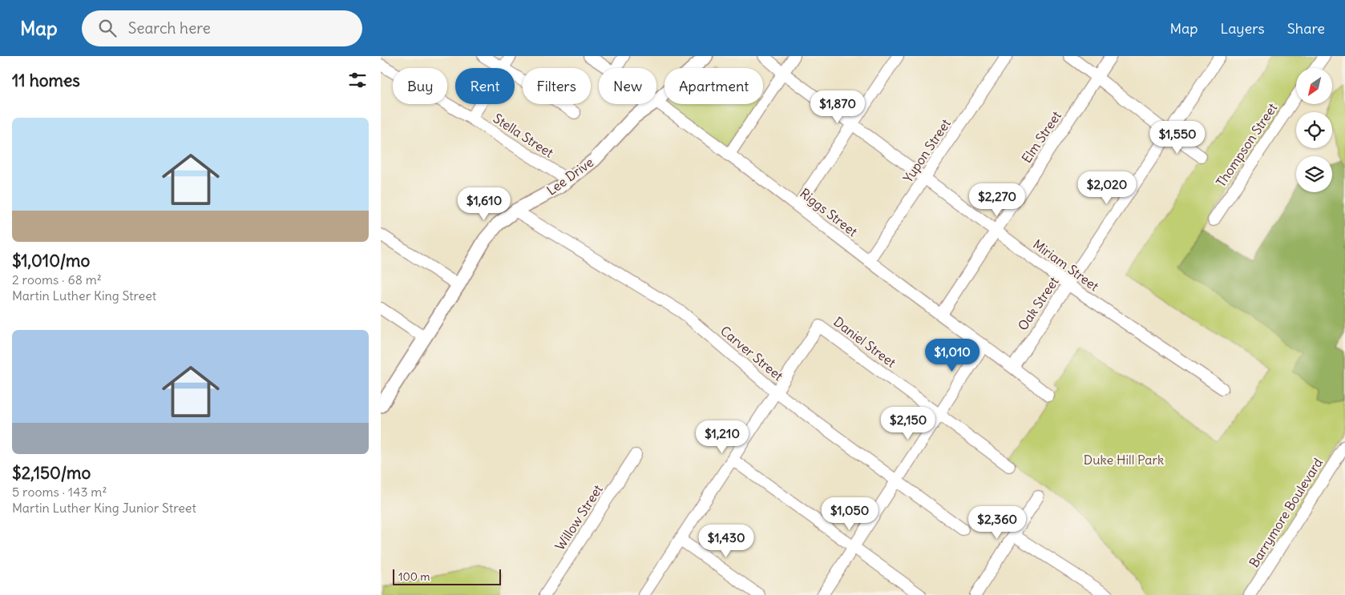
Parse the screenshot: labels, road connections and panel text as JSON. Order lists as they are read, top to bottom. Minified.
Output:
{"streets":{"main road":["Lee Drive"],"street":["Stella Street","Elm Street","Thompson Street","Yupon Street","Riggs Street","Miriam Street","Oak Street","Daniel Street","Carver Street","Barrymore Boulevard","Willow Street"]},"crossings":[["Stella Street","Lee Drive"],["Elm Street","Riggs Street"],["Elm Street","Miriam Street"],["Yupon Street","Riggs Street"],["Yupon Street","Miriam Street"],["Lee Drive","Carver Street"],["Riggs Street","Oak Street"],["Miriam Street","Oak Street"],["Daniel Street","Carver Street"]],"parks":["Duke Hill Park"],"scale_bar":"100 m","north":"bottom left","page":{"header":"Map","search":"Search here","nav":["Map","Layers","Share"],"heading":"11 homes","chip":["Buy","Rent","Filters","New","Apartment"],"price":["$1,870","$1,550","$2,020","$2,270","$1,610","$1,010","$2,150","$1,210","$1,050","$2,360","$1,430"],"list":[{"name":"$1,010/mo","note":"2 rooms · 68 m² · Martin Luther King Street"},{"name":"$2,150/mo","note":"5 rooms · 143 m² · Martin Luther King Junior Street"}],"scale":"100 m"}}
